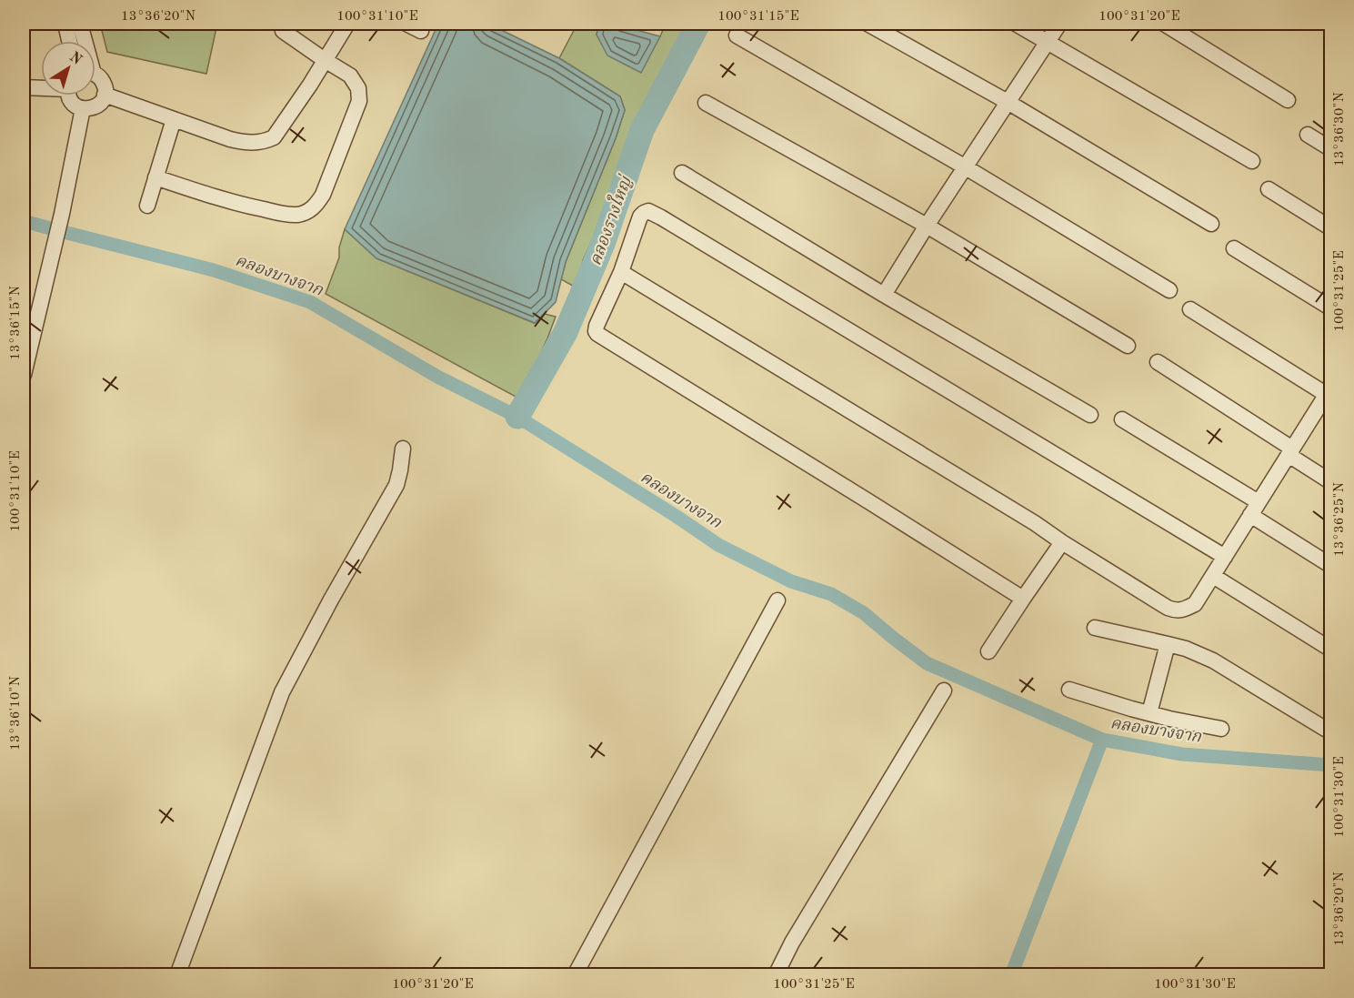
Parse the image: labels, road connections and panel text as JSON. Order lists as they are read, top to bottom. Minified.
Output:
{"water":["คลองรางใหญ่","คลองบางจาก"],"north":"top right","coordinates":["13°36'20\"N","100°31'10\"E","100°31'15\"E","100°31'20\"E","13°36'30\"N","100°31'25\"E","13°36'15\"N","13°36'25\"N","13°36'10\"N","100°31'30\"E"]}
